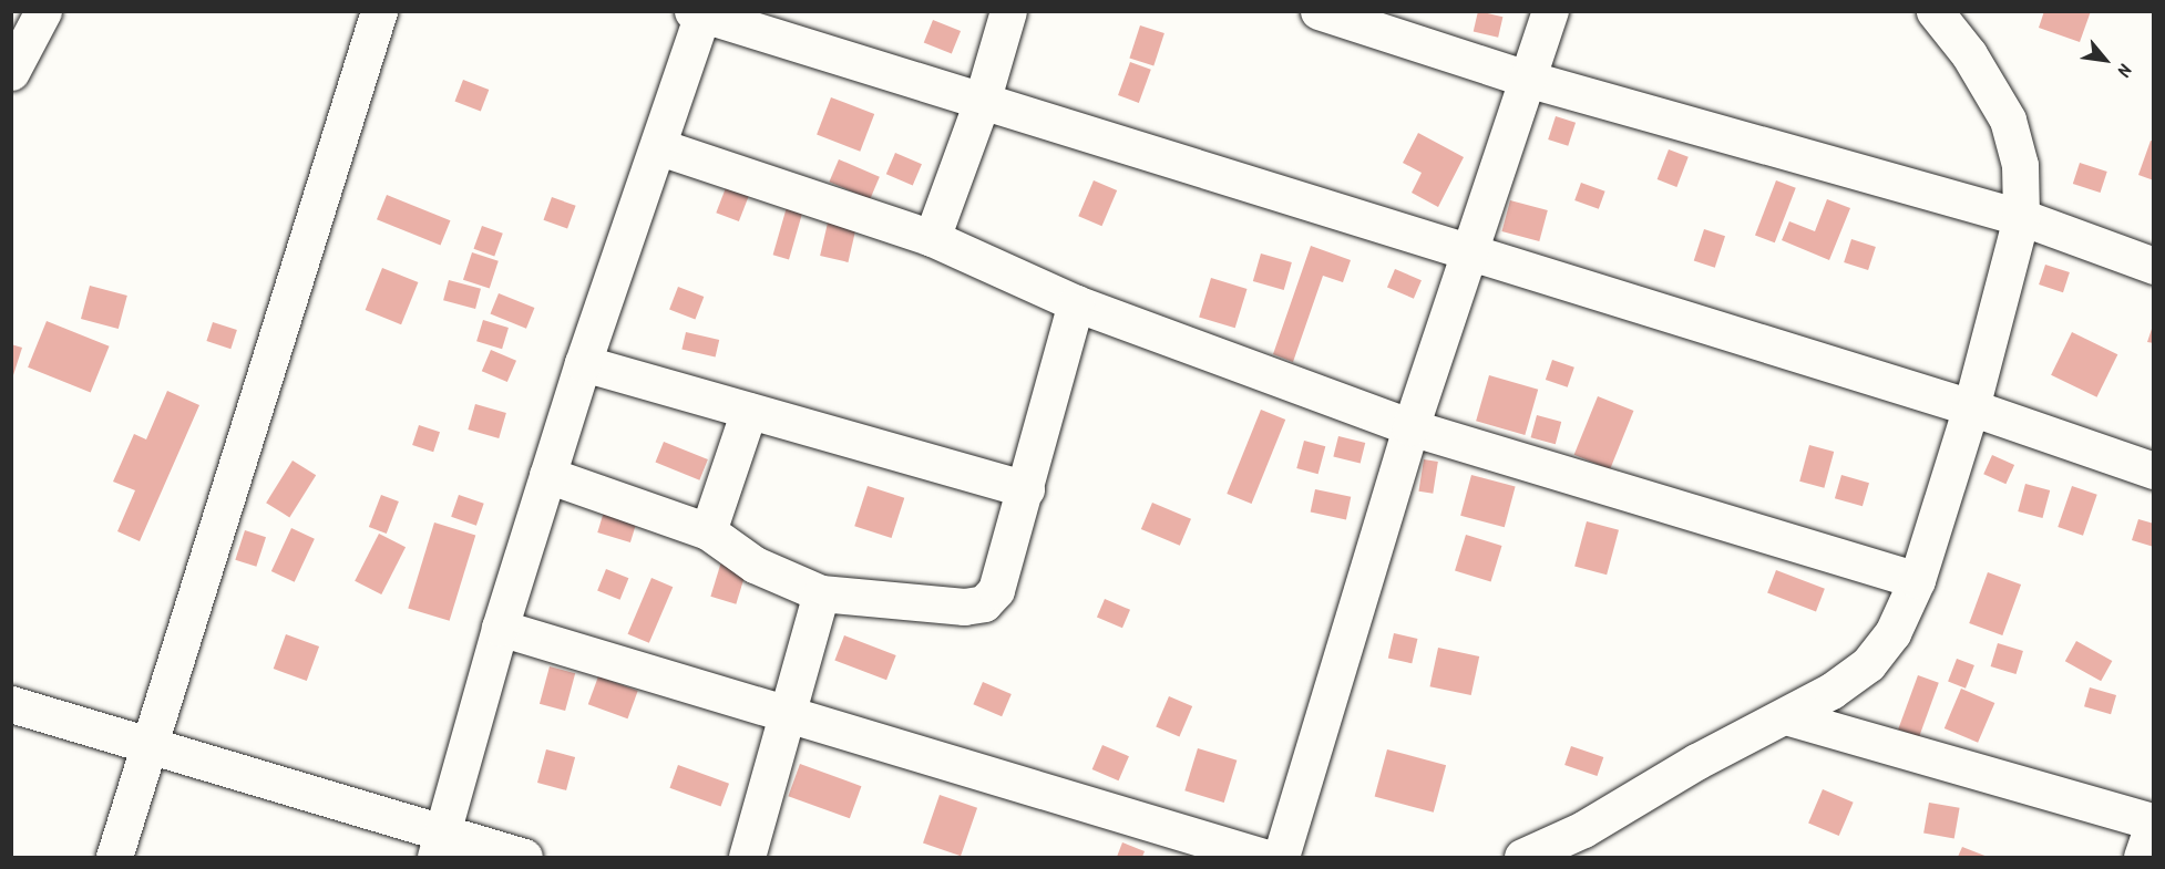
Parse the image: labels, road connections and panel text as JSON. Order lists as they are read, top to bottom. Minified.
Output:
{"north":"bottom right"}
